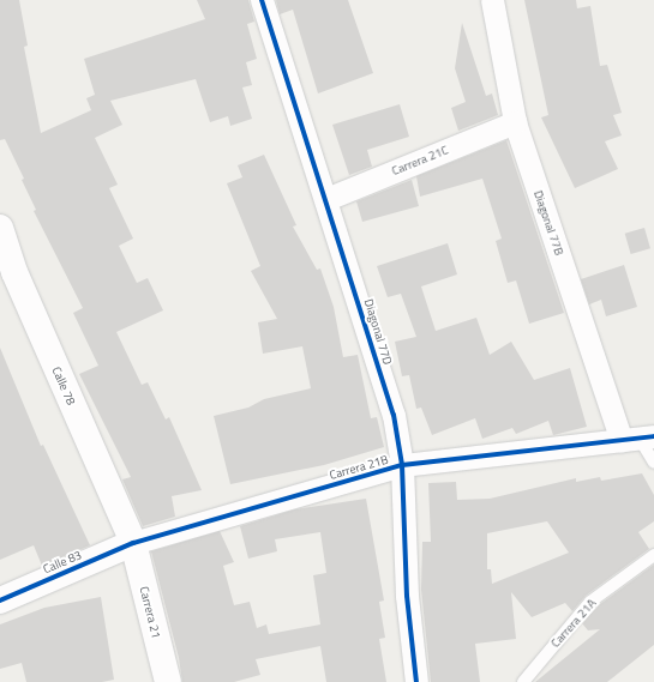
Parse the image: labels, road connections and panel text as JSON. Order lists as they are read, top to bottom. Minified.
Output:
{"streets":{"street":["Carrera 21C","Diagonal 77B","Diagonal 77D","Calle 78","Carrera 21B","Calle 83","Carrera 21"],"lane":["Carrera 21A"]},"crossings":[["Carrera 21C","Diagonal 77B"],["Carrera 21C","Diagonal 77D"],["Diagonal 77B","Carrera 21B"],["Diagonal 77D","Carrera 21B"],["Calle 78","Carrera 21B"],["Calle 78","Calle 83"],["Calle 78","Carrera 21"],["Carrera 21B","Calle 83"],["Carrera 21B","Carrera 21"],["Calle 83","Carrera 21"]]}
